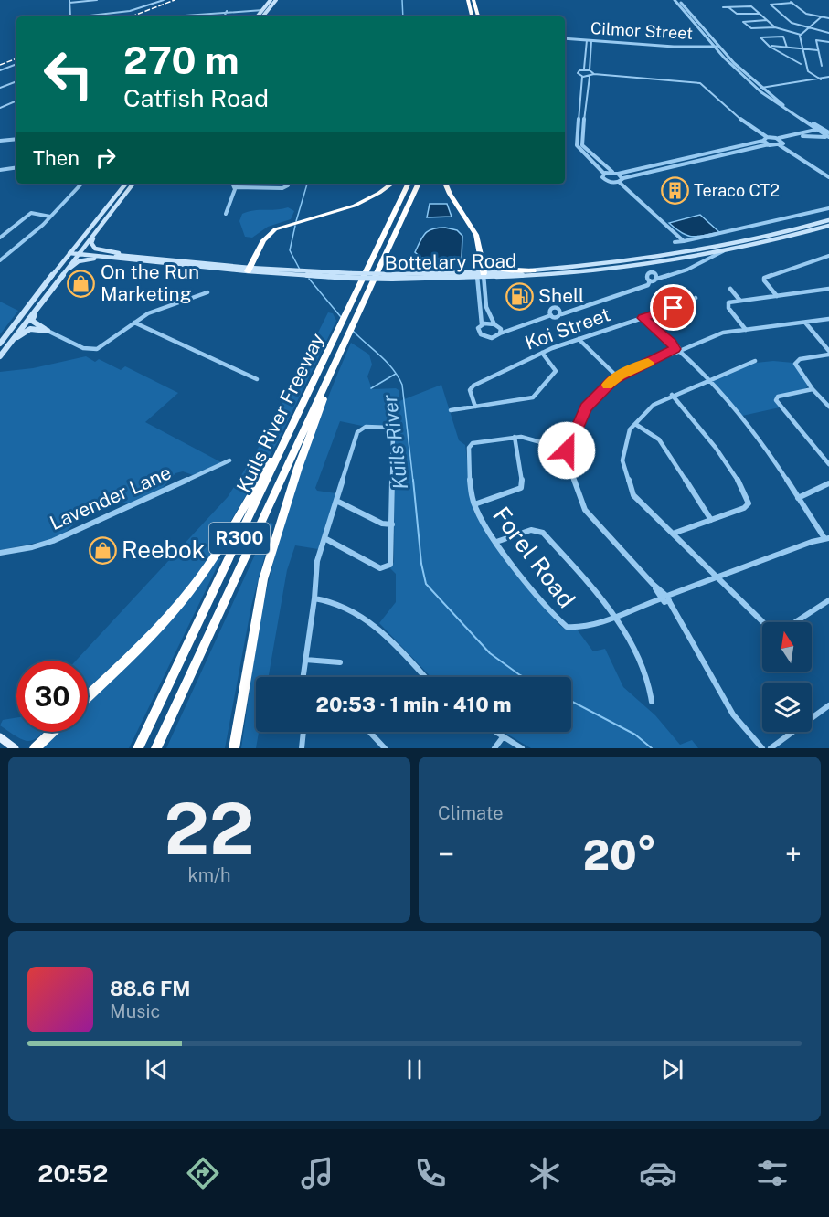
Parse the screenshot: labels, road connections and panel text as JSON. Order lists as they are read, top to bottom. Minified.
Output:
{"streets":{"highway":["Kuils River Freeway","R300"],"main road":["Bottelary Road"],"street":["Cilmor Street","Koi Street","Lavender Lane","Forel Road"]},"water":["Kuils River"],"places":{"building":["Teraco CT2"],"shop":["On the Run Marketing","Reebok"],"fuel station":["Shell"]},"north":"top","page":{"turn":["270 m","Catfish Road"],"then":"Then","limit":"30","trip":"20:53 · 1 min · 410 m","tile":[["22","km/h"],"Climate"],"heat":["−","20°","+"],"song":["88.6 FM","Music"],"tabs":"20:52"}}
